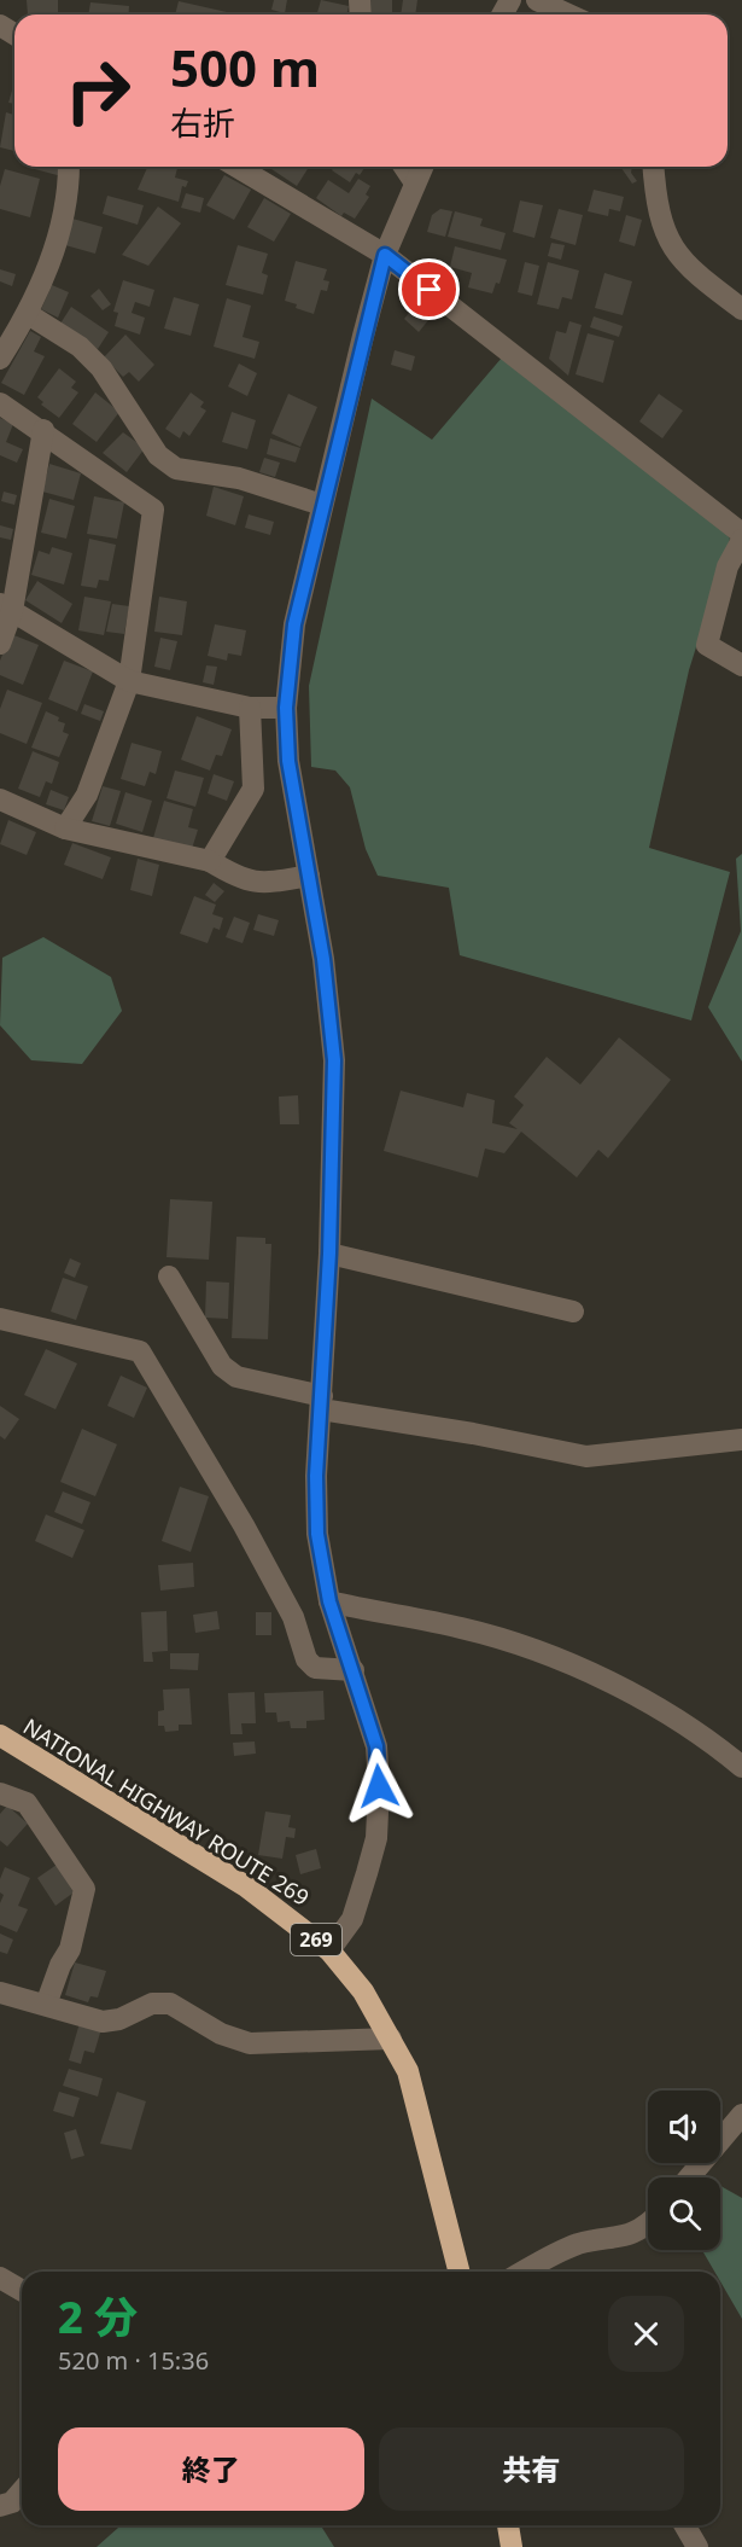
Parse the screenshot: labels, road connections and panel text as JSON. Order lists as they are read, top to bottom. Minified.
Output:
{"streets":{"highway":["NATIONAL HIGHWAY ROUTE 269","269"]},"page":{"turn":["500 m","右折"],"heading":["2 分","520 m · 15:36"],"buttons":["終了","共有"]}}
